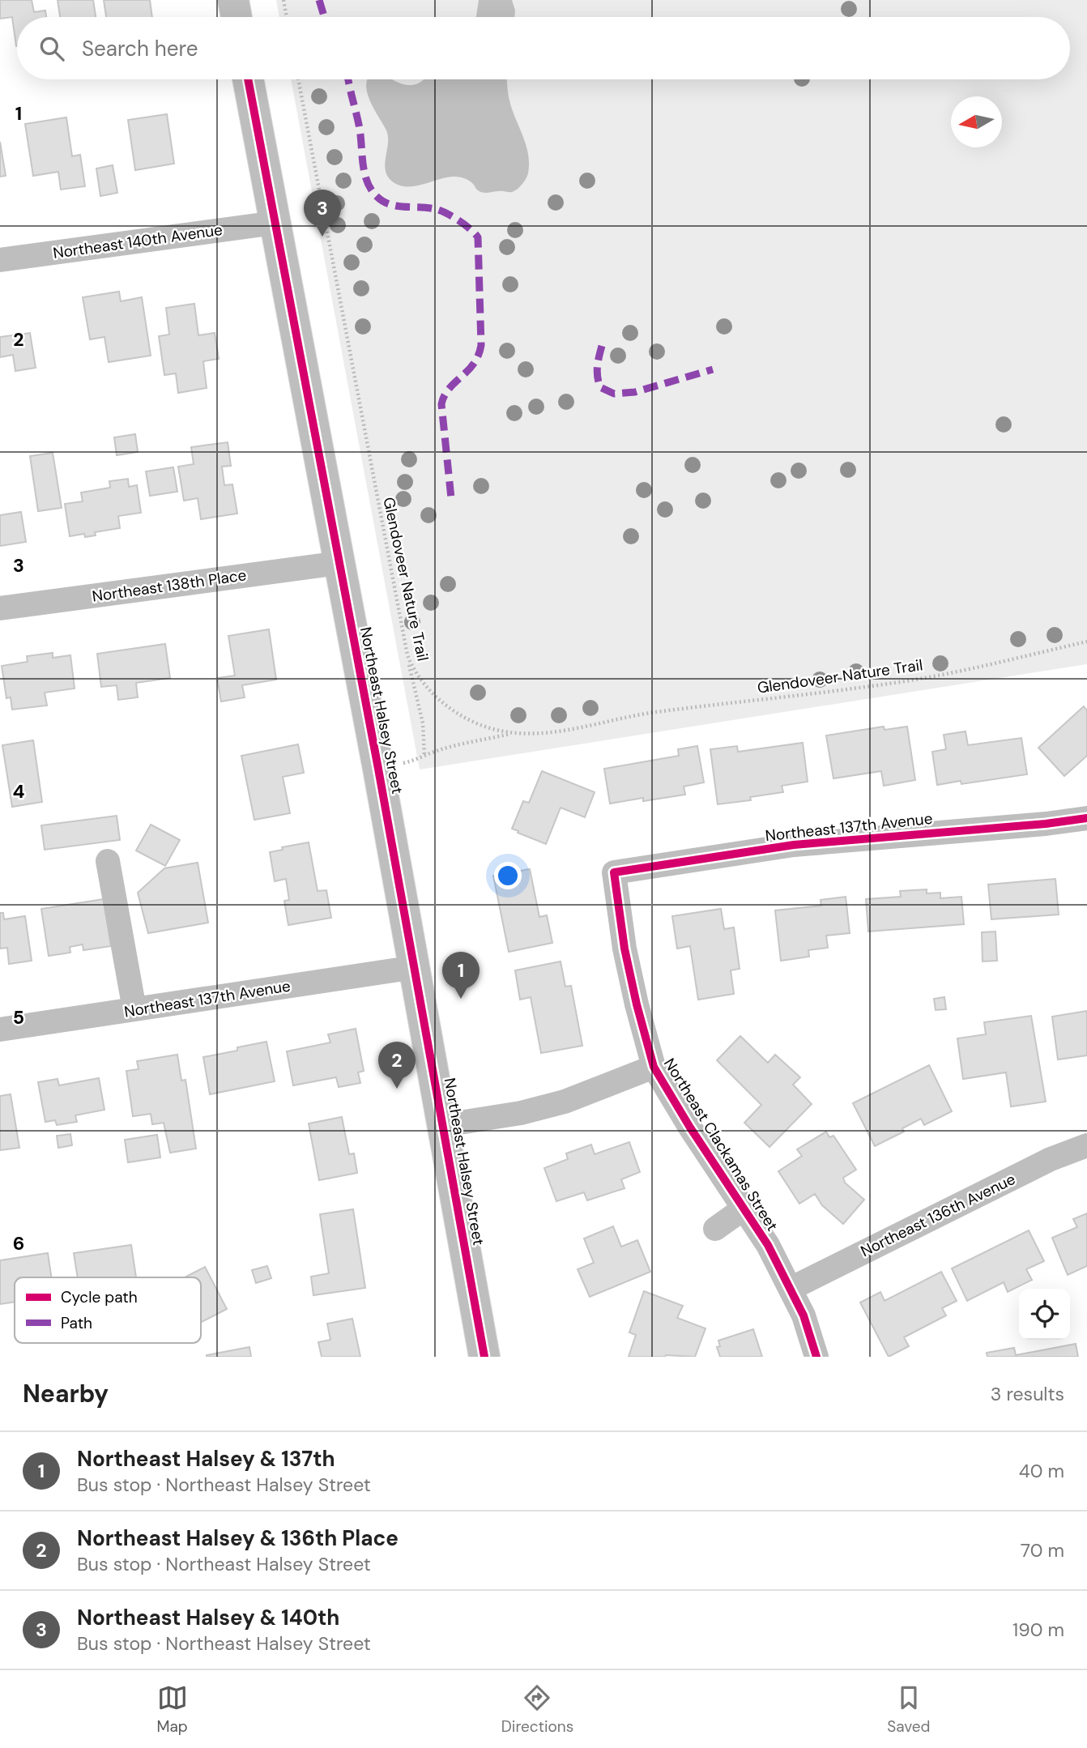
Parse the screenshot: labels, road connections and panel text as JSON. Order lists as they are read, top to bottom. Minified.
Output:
{"streets":{"main road":["Northeast Halsey Street"],"street":["Northeast 140th Avenue","Northeast 138th Place","Northeast 137th Avenue","Northeast Clackamas Street","Northeast 136th Avenue"],"path":["Glendoveer Nature Trail"]},"crossings":[["Northeast 140th Avenue","Northeast Halsey Street"],["Northeast 138th Place","Northeast Halsey Street"],["Northeast Halsey Street","Northeast 137th Avenue"],["Northeast 137th Avenue","Northeast Clackamas Street"],["Northeast Clackamas Street","Northeast 136th Avenue"]],"legend":["Cycle path","Path"],"north":"left","page":{"search":"Search here","pins":["3","1","2"],"heading":["Nearby","3 results"],"list":[{"mark":"1","name":"Northeast Halsey & 137th","note":"Bus stop · Northeast Halsey Street","value":"40 m"},{"mark":"2","name":"Northeast Halsey & 136th Place","note":"Bus stop · Northeast Halsey Street","value":"70 m"},{"mark":"3","name":"Northeast Halsey & 140th","note":"Bus stop · Northeast Halsey Street","value":"190 m"}],"nav":["Map","Directions","Saved"]},"grid":{"rows":["1","2","3","4","5","6"]}}
